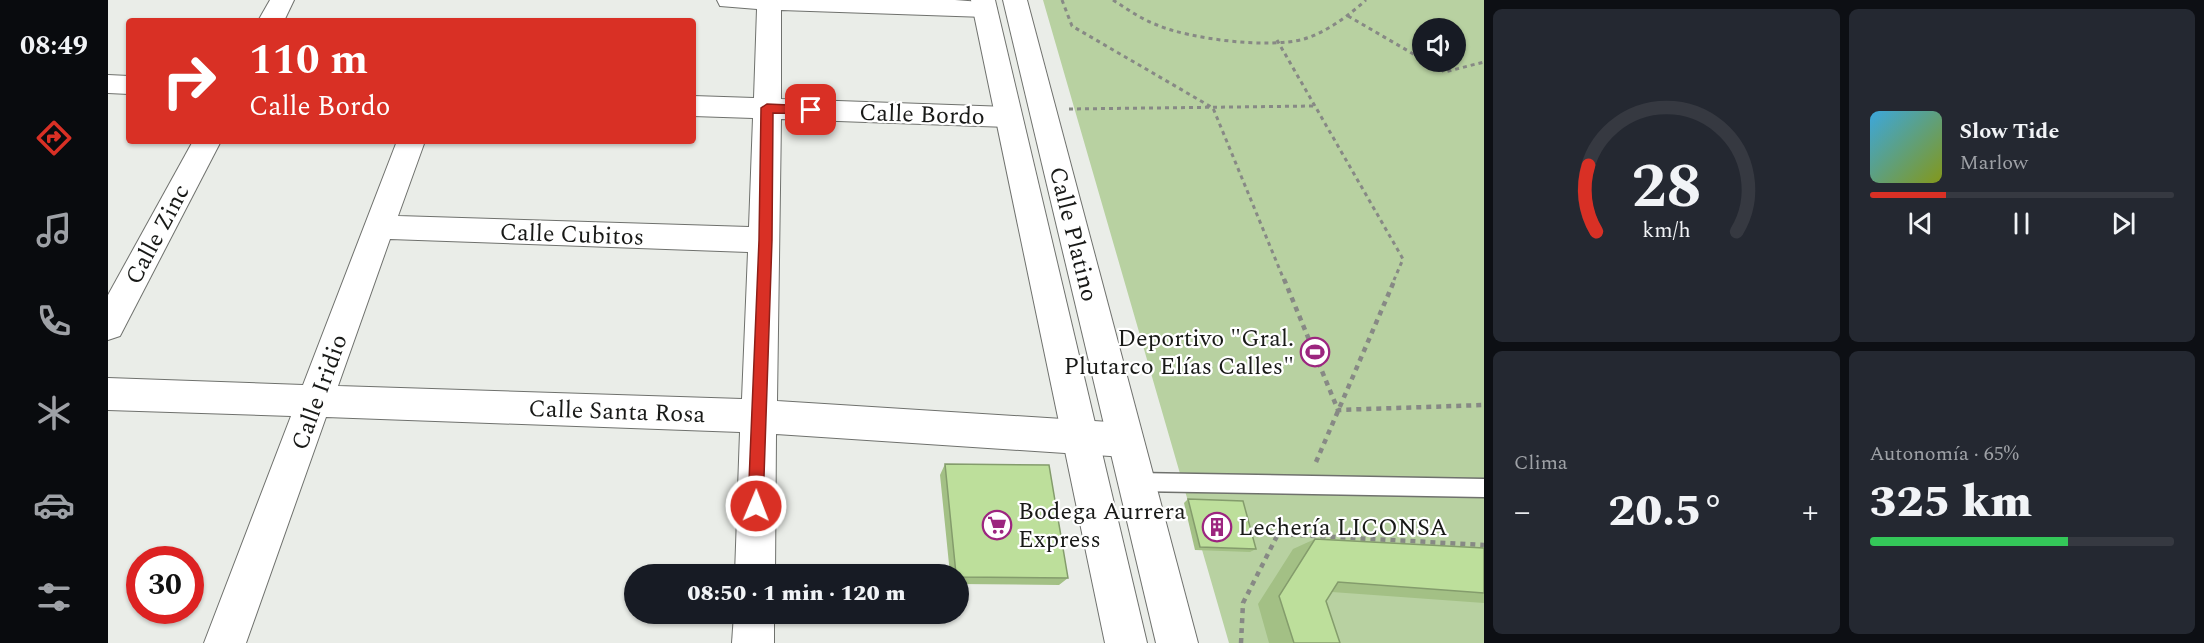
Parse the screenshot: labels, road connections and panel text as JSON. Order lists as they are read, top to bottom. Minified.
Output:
{"streets":{"street":["Calle Bordo","Calle Zinc","Calle Cubitos","Calle Platino","Calle Iridio","Calle Santa Rosa"]},"crossings":[["Calle Bordo","Calle Platino"],["Calle Cubitos","Calle Iridio"],["Calle Platino","Calle Santa Rosa"],["Calle Iridio","Calle Santa Rosa"]],"places":{"sports":["Deportivo \"Gral. Plutarco Elías Calles\""],"supermarket":["Bodega Aurrera Express"],"building":["Lechería LICONSA"]},"page":{"tabs":"08:49","turn":["110 m","Calle Bordo"],"song":["Slow Tide","Marlow"],"tile":["Clima",["Autonomía · 65%","325 km"]],"heat":["−","20.5°","+"],"limit":"30","trip":"08:50 · 1 min · 120 m","gauge":["28","km/h"]}}
